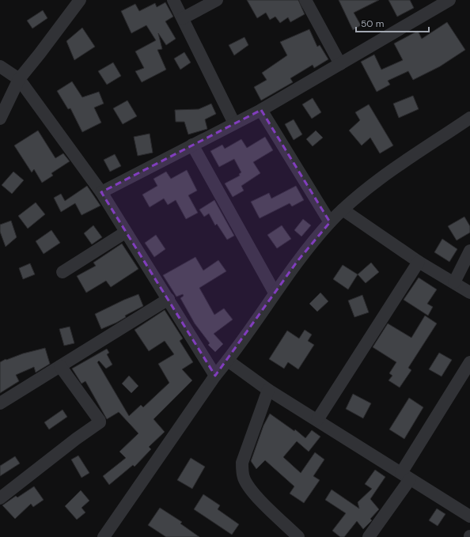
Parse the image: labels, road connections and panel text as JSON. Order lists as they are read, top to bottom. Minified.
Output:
{"scale_bar":"50 m"}
